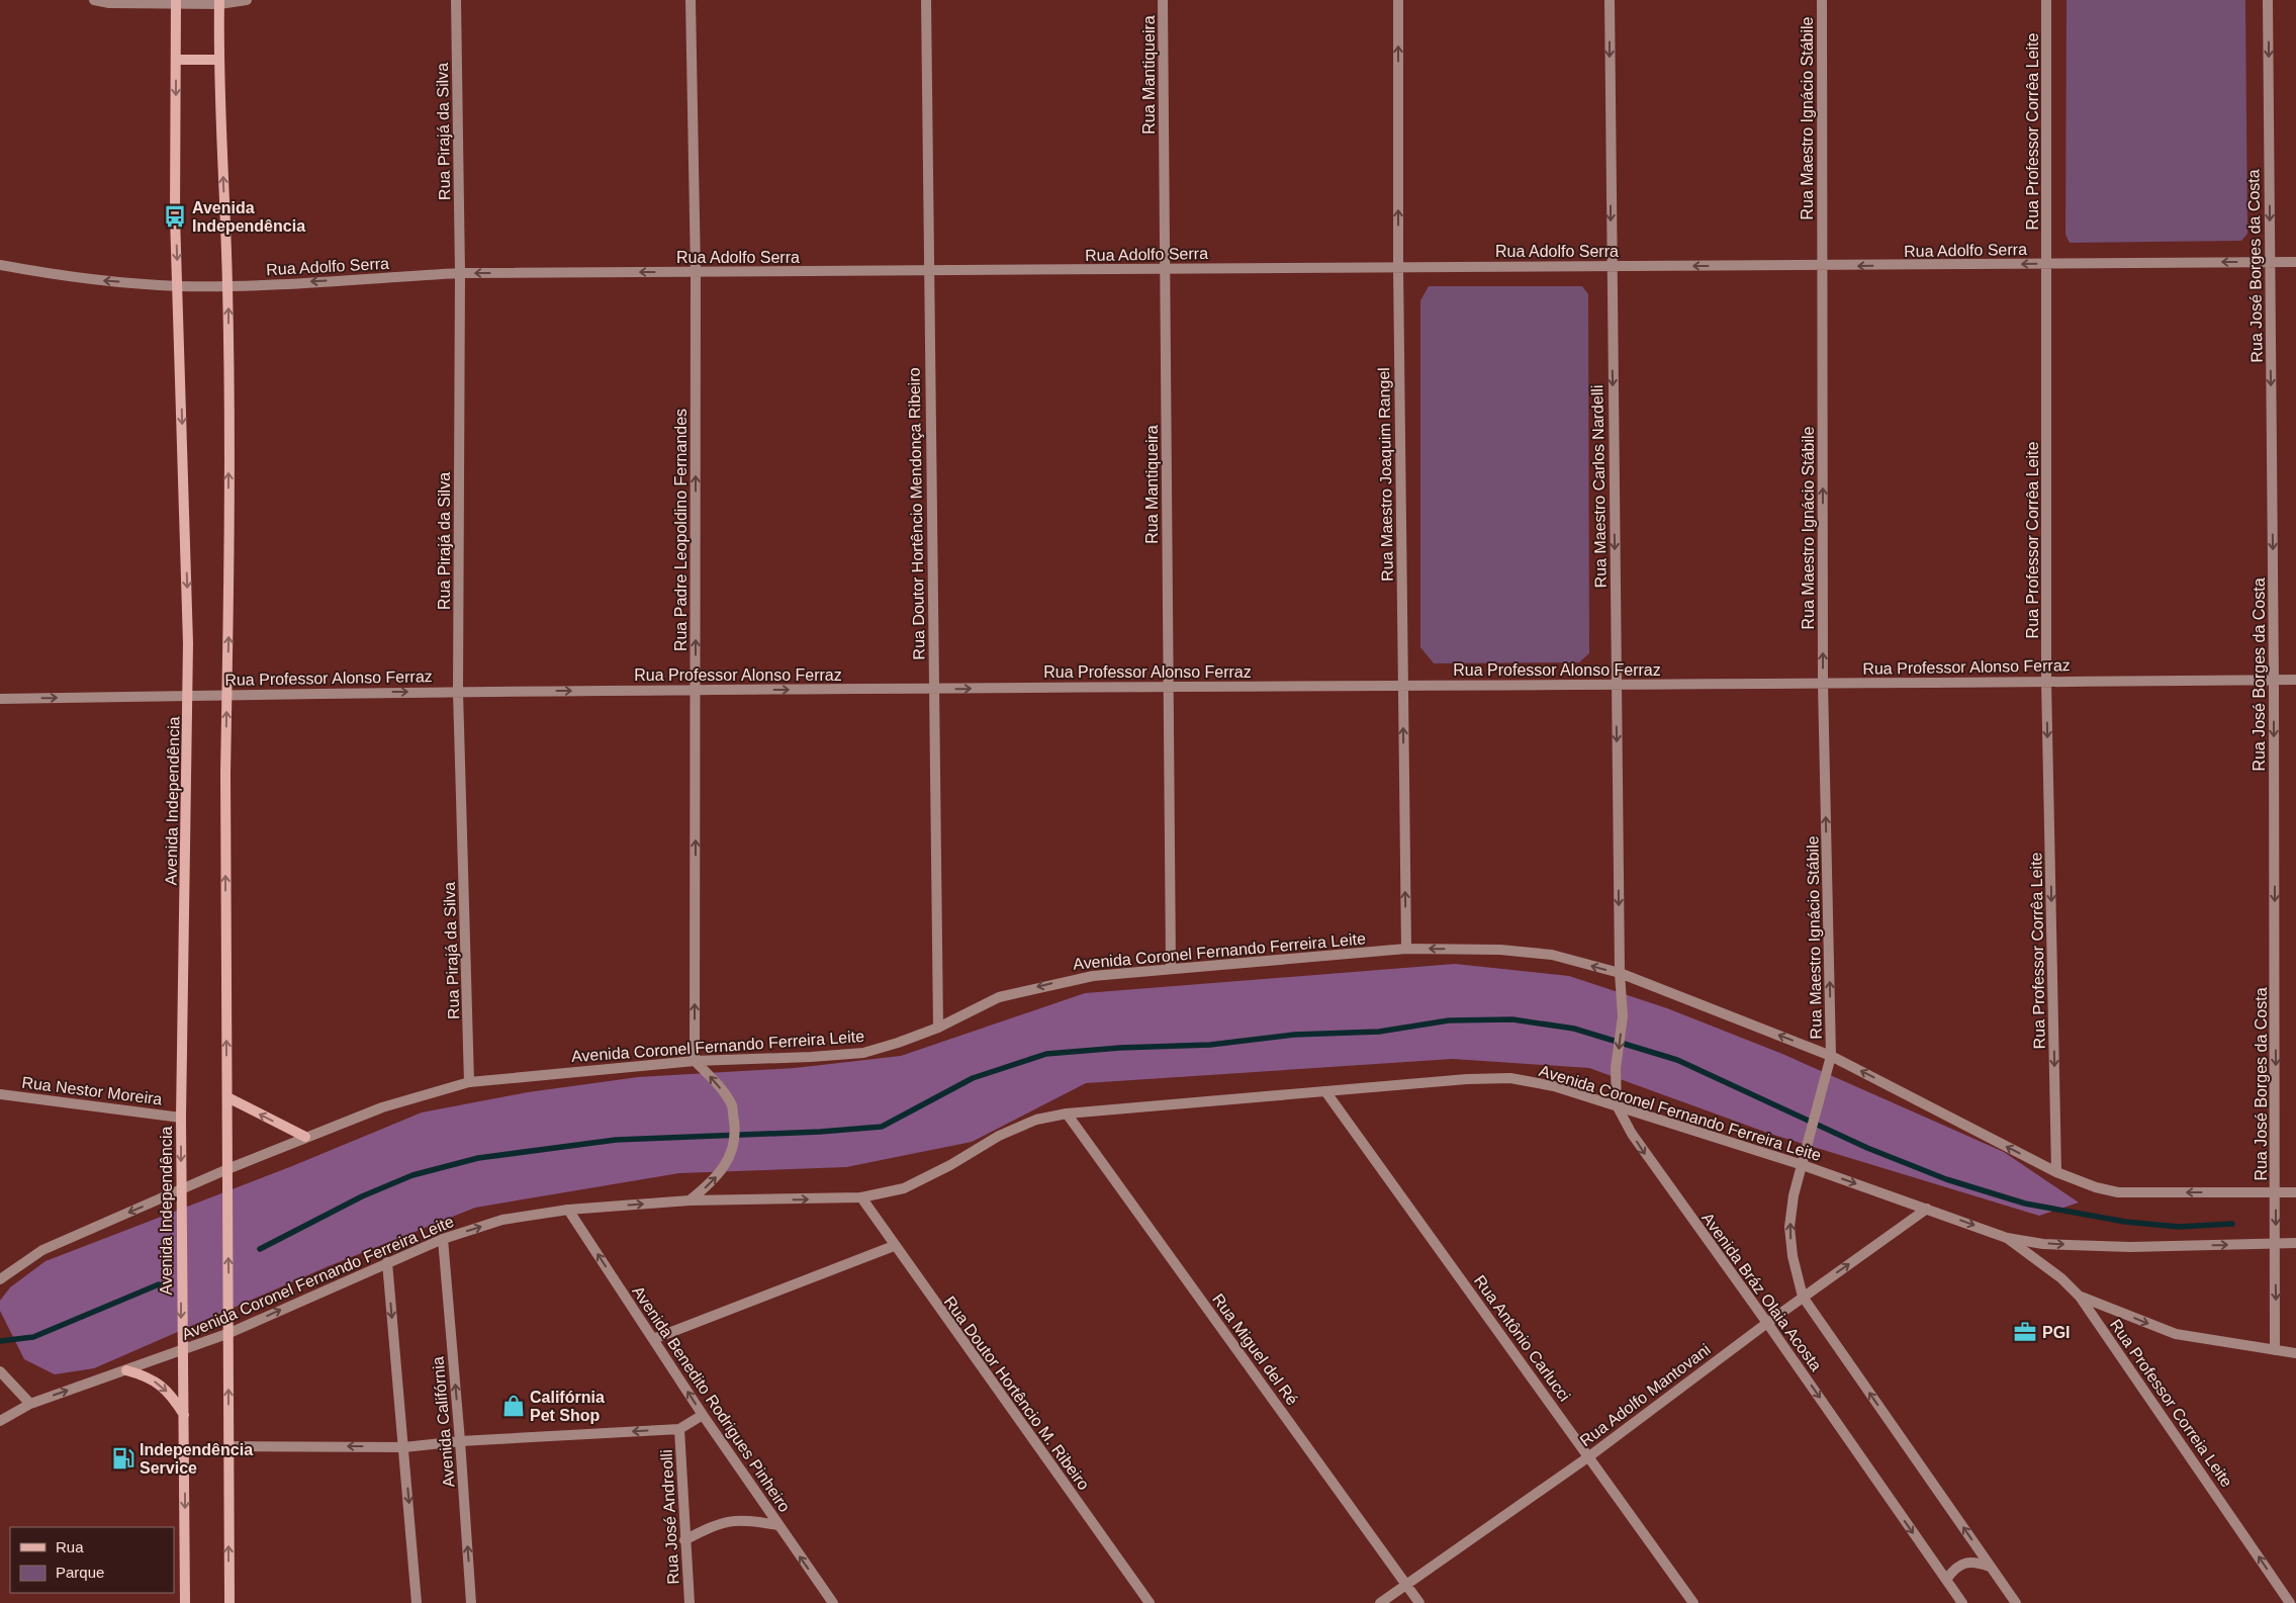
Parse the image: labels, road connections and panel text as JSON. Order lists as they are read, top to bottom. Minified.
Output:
{"streets":{"main road":["Avenida Independência"],"street":["Rua Mantiqueira","Rua Maestro Ignácio Stábile","Rua Pirajá da Silva","Rua Professor Corrêa Leite","Rua Adolfo Serra","Rua José Borges da Costa","Rua Maestro Joaquim Rangel","Rua Maestro Carlos Nardelli","Rua Doutor Hortêncio Mendonça Ribeiro","Rua Padre Leopoldino Fernandes","Rua Professor Alonso Ferraz","Avenida Coronel Fernando Ferreira Leite","Rua Nestor Moreira","Avenida Bráz Olaia Acosta","Rua Antônio Carlucci","Rua Miguel del Ré","Rua Doutor Hortêncio M. Ribeiro","Rua Adolfo Mantovani","Avenida Benedito Rodrigues Pinheiro","Rua Professor Correia Leite","Avenida Califórnia","Rua José Andreolli"]},"crossings":[["Rua Mantiqueira","Rua Adolfo Serra"],["Rua Mantiqueira","Rua Professor Alonso Ferraz"],["Rua Mantiqueira","Avenida Coronel Fernando Ferreira Leite"],["Rua Maestro Ignácio Stábile","Rua Adolfo Serra"],["Rua Maestro Ignácio Stábile","Rua Professor Alonso Ferraz"],["Rua Maestro Ignácio Stábile","Avenida Coronel Fernando Ferreira Leite"],["Rua Maestro Ignácio Stábile","Avenida Bráz Olaia Acosta"],["Rua Pirajá da Silva","Rua Adolfo Serra"],["Rua Pirajá da Silva","Rua Professor Alonso Ferraz"],["Rua Pirajá da Silva","Avenida Coronel Fernando Ferreira Leite"],["Rua Professor Corrêa Leite","Rua Adolfo Serra"],["Rua Professor Corrêa Leite","Rua Professor Alonso Ferraz"],["Rua Professor Corrêa Leite","Avenida Coronel Fernando Ferreira Leite"],["Rua Adolfo Serra","Rua José Borges da Costa"],["Rua Adolfo Serra","Rua Maestro Joaquim Rangel"],["Rua Adolfo Serra","Rua Maestro Carlos Nardelli"],["Rua Adolfo Serra","Rua Doutor Hortêncio Mendonça Ribeiro"],["Rua Adolfo Serra","Rua Padre Leopoldino Fernandes"],["Rua Adolfo Serra","Avenida Independência"],["Rua José Borges da Costa","Rua Professor Alonso Ferraz"],["Rua José Borges da Costa","Avenida Coronel Fernando Ferreira Leite"],["Rua Maestro Joaquim Rangel","Rua Professor Alonso Ferraz"],["Rua Maestro Joaquim Rangel","Avenida Coronel Fernando Ferreira Leite"],["Rua Maestro Carlos Nardelli","Rua Professor Alonso Ferraz"],["Rua Maestro Carlos Nardelli","Avenida Coronel Fernando Ferreira Leite"],["Rua Maestro Carlos Nardelli","Avenida Bráz Olaia Acosta"],["Rua Doutor Hortêncio Mendonça Ribeiro","Rua Professor Alonso Ferraz"],["Rua Doutor Hortêncio Mendonça Ribeiro","Avenida Coronel Fernando Ferreira Leite"],["Rua Padre Leopoldino Fernandes","Rua Professor Alonso Ferraz"],["Rua Padre Leopoldino Fernandes","Avenida Coronel Fernando Ferreira Leite"],["Rua Professor Alonso Ferraz","Avenida Independência"],["Avenida Independência","Avenida Coronel Fernando Ferreira Leite"],["Avenida Independência","Rua Nestor Moreira"],["Avenida Coronel Fernando Ferreira Leite","Avenida Bráz Olaia Acosta"],["Avenida Coronel Fernando Ferreira Leite","Rua Antônio Carlucci"],["Avenida Coronel Fernando Ferreira Leite","Rua Miguel del Ré"],["Avenida Coronel Fernando Ferreira Leite","Rua Doutor Hortêncio M. Ribeiro"],["Avenida Coronel Fernando Ferreira Leite","Rua Adolfo Mantovani"],["Avenida Coronel Fernando Ferreira Leite","Avenida Benedito Rodrigues Pinheiro"],["Avenida Coronel Fernando Ferreira Leite","Rua Professor Correia Leite"],["Avenida Coronel Fernando Ferreira Leite","Avenida Califórnia"],["Avenida Bráz Olaia Acosta","Rua Adolfo Mantovani"],["Rua Antônio Carlucci","Rua Adolfo Mantovani"],["Rua Miguel del Ré","Rua Adolfo Mantovani"]],"one_way":["Rua Maestro Ignácio Stábile","Rua Professor Corrêa Leite","Rua Adolfo Serra","Rua José Borges da Costa","Rua Maestro Joaquim Rangel","Rua Maestro Carlos Nardelli","Rua Padre Leopoldino Fernandes","Rua Professor Alonso Ferraz","Avenida Benedito Rodrigues Pinheiro","Rua Professor Correia Leite"],"places":{"bus stop":["Avenida Independência"],"office":["PGI"],"shop":["Califórnia Pet Shop"],"fuel station":["Independência Service"]},"legend":["Rua","Parque"]}
